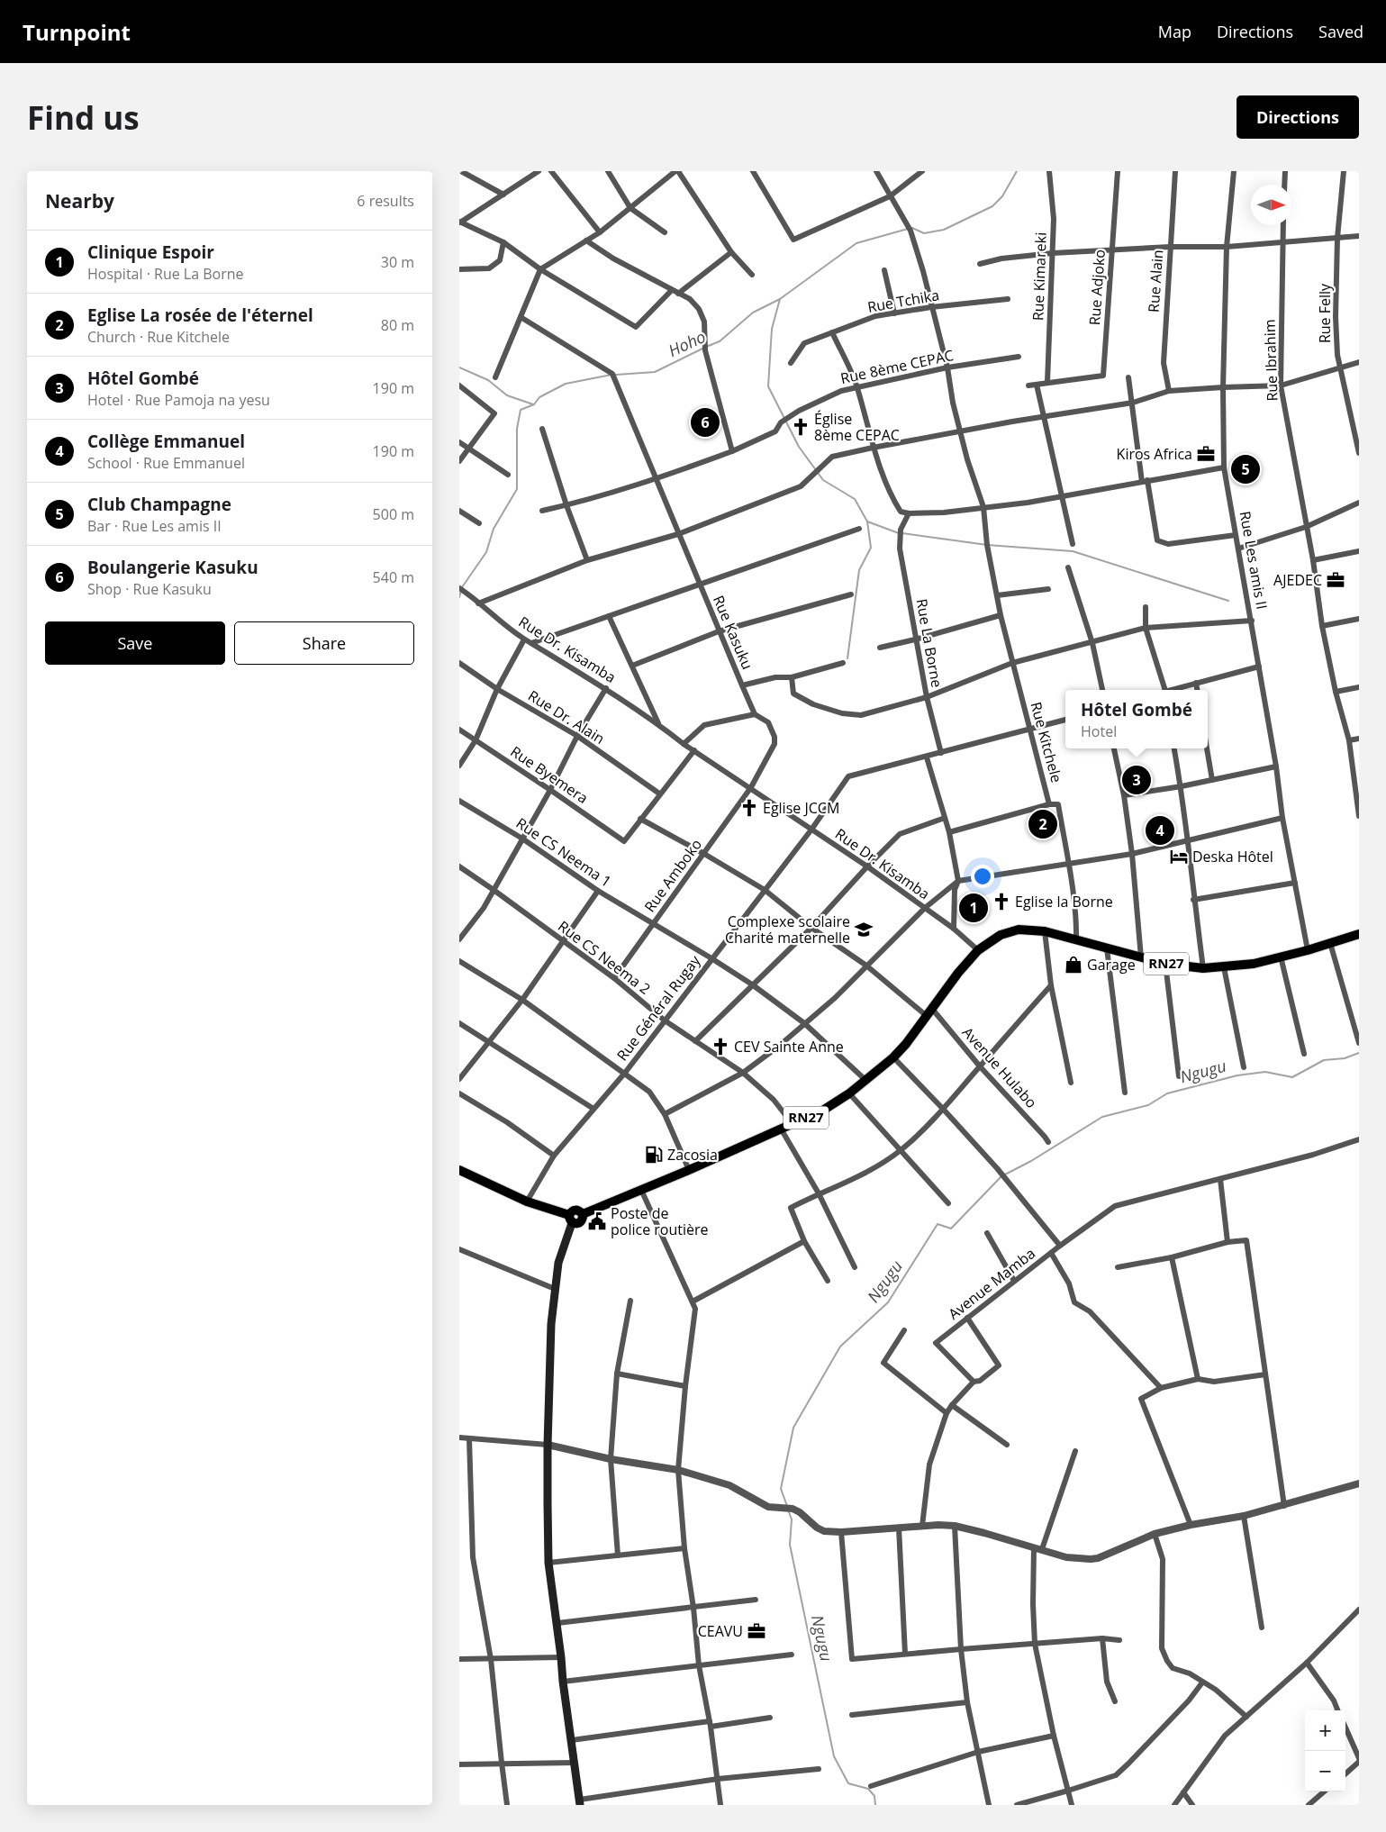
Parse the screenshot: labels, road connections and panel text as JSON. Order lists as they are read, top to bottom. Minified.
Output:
{"streets":{"main road":["RN27"],"street":["Rue Kimareki","Rue Alain","Rue Adjoko","Rue Tchika","Rue Felly","Rue Ibrahim","Rue 8ème CEPAC","Rue Les amis II","Rue Kasuku","Rue La Borne","Rue Dr. Kisamba","Rue Dr. Alain","Rue Kitchele","Rue Byemera","Rue CS Neema 1","Rue Amboko","Rue CS Neema 2","Rue Général Rugay","Avenue Hulabo","Avenue Mamba"]},"crossings":[["Rue Kimareki","Rue Adjoko"],["Rue Tchika","Rue Kitchele"],["Rue 8ème CEPAC","Rue Kitchele"],["Rue Les amis II","RN27"],["Rue Kasuku","Rue Dr. Kisamba"],["Rue Kasuku","Rue Amboko"],["Rue La Borne","Rue Général Rugay"],["Rue Dr. Kisamba","Rue Amboko"],["Rue Dr. Kisamba","RN27"],["Rue Dr. Kisamba","Rue Général Rugay"],["Rue Kitchele","RN27"],["Rue Kitchele","Rue Général Rugay"],["Rue CS Neema 1","Rue Amboko"],["Rue CS Neema 1","RN27"],["Rue CS Neema 1","Rue Général Rugay"],["Rue Amboko","Rue CS Neema 2"],["Rue Amboko","Avenue Hulabo"],["Rue CS Neema 2","RN27"],["Rue CS Neema 2","Rue Général Rugay"],["RN27","Rue Général Rugay"],["RN27","Avenue Hulabo"],["Rue Général Rugay","Avenue Hulabo"]],"water":["Hoho","Ngugu"],"places":{"church":["Église 8ème CEPAC","Eglise JCCM","Eglise la Borne","CEV Sainte Anne"],"office":["Kiros Africa","AJEDEC","CEAVU"],"hotel":["Deska Hôtel"],"school or university":["Complexe scolaire Charité maternelle"],"shop":["Garage"],"fuel station":["Zacosia"],"public building":["Poste de police routière"]},"north":"right","page":{"header":"Turnpoint","nav":["Map","Directions","Saved"],"buttons":["Directions",["Save","Share"]],"title":"Find us","heading":["Nearby","6 results"],"list":[{"mark":"1","name":"Clinique Espoir","note":"Hospital · Rue La Borne","value":"30 m"},{"mark":"2","name":"Eglise La rosée de l'éternel","note":"Church · Rue Kitchele","value":"80 m"},{"mark":"3","name":"Hôtel Gombé","note":"Hotel · Rue Pamoja na yesu","value":"190 m"},{"mark":"4","name":"Collège Emmanuel","note":"School · Rue Emmanuel","value":"190 m"},{"mark":"5","name":"Club Champagne","note":"Bar · Rue Les amis II","value":"500 m"},{"mark":"6","name":"Boulangerie Kasuku","note":"Shop · Rue Kasuku","value":"540 m"}],"pins":["6","5","3","2","4","1"],"popup":["Hôtel Gombé","Hotel"],"map_buttons":["+","−"]}}
